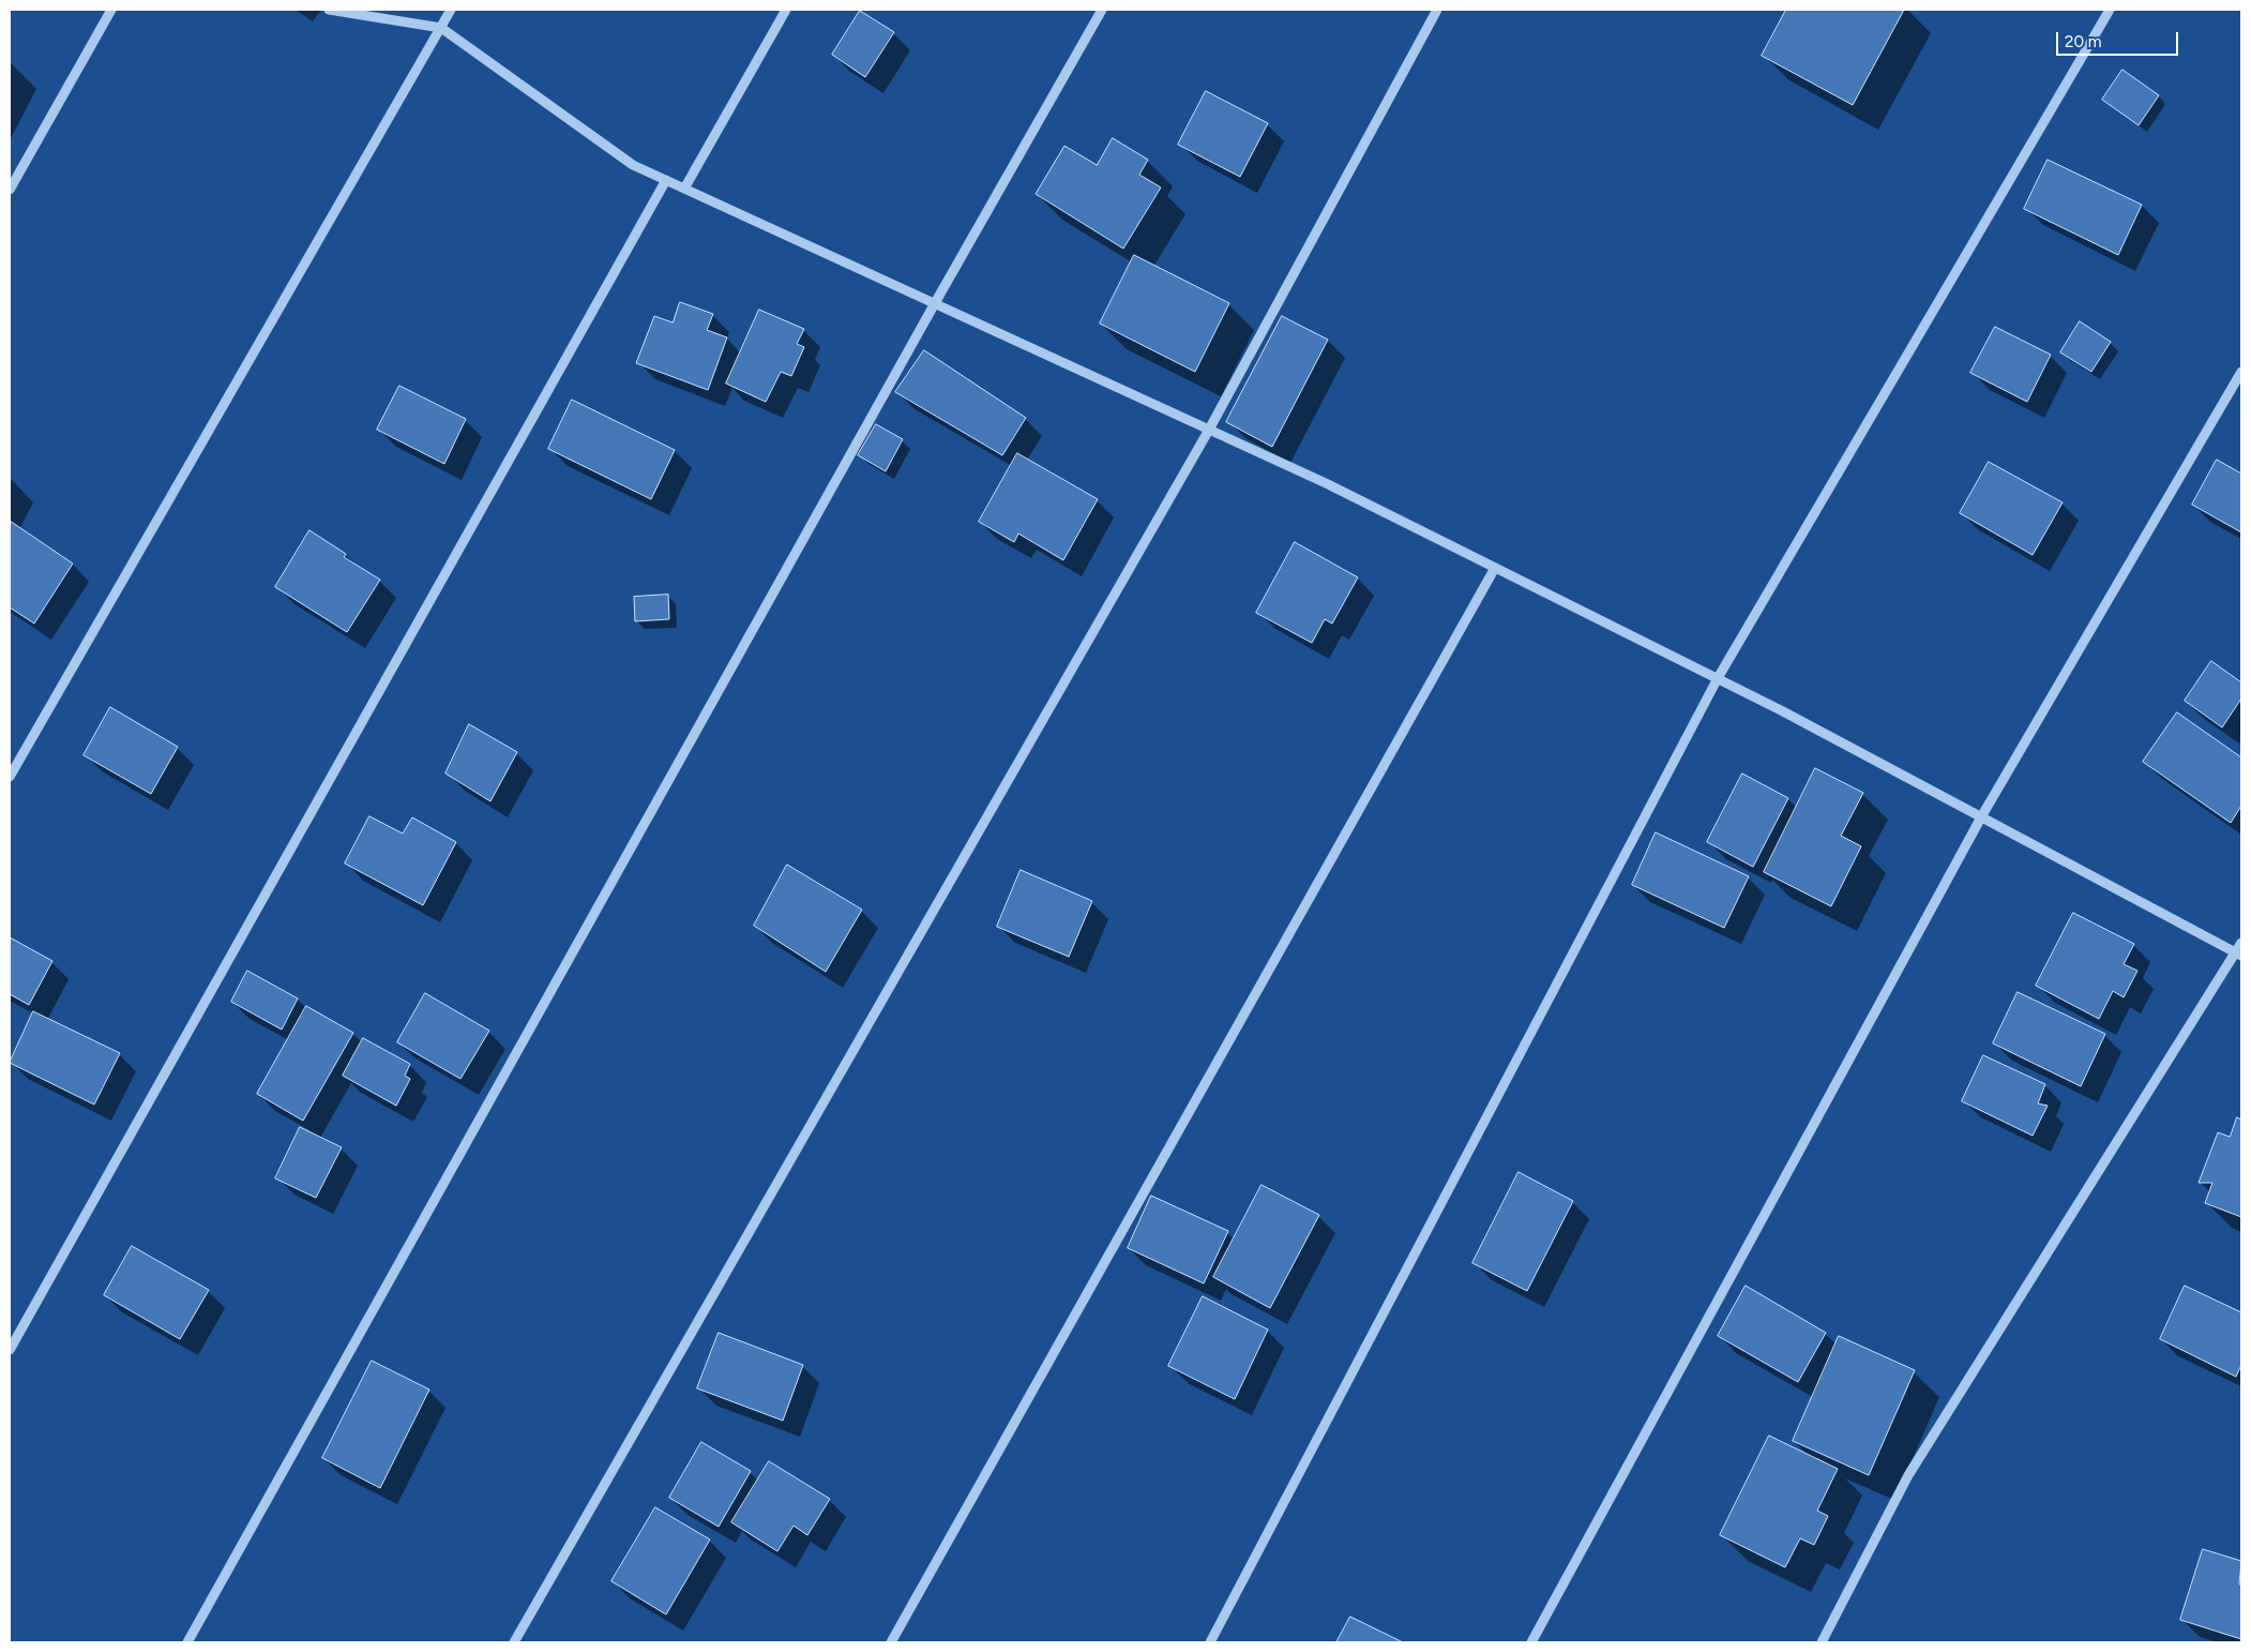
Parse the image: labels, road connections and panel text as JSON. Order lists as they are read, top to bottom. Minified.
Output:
{"scale_bar":"20 m"}
